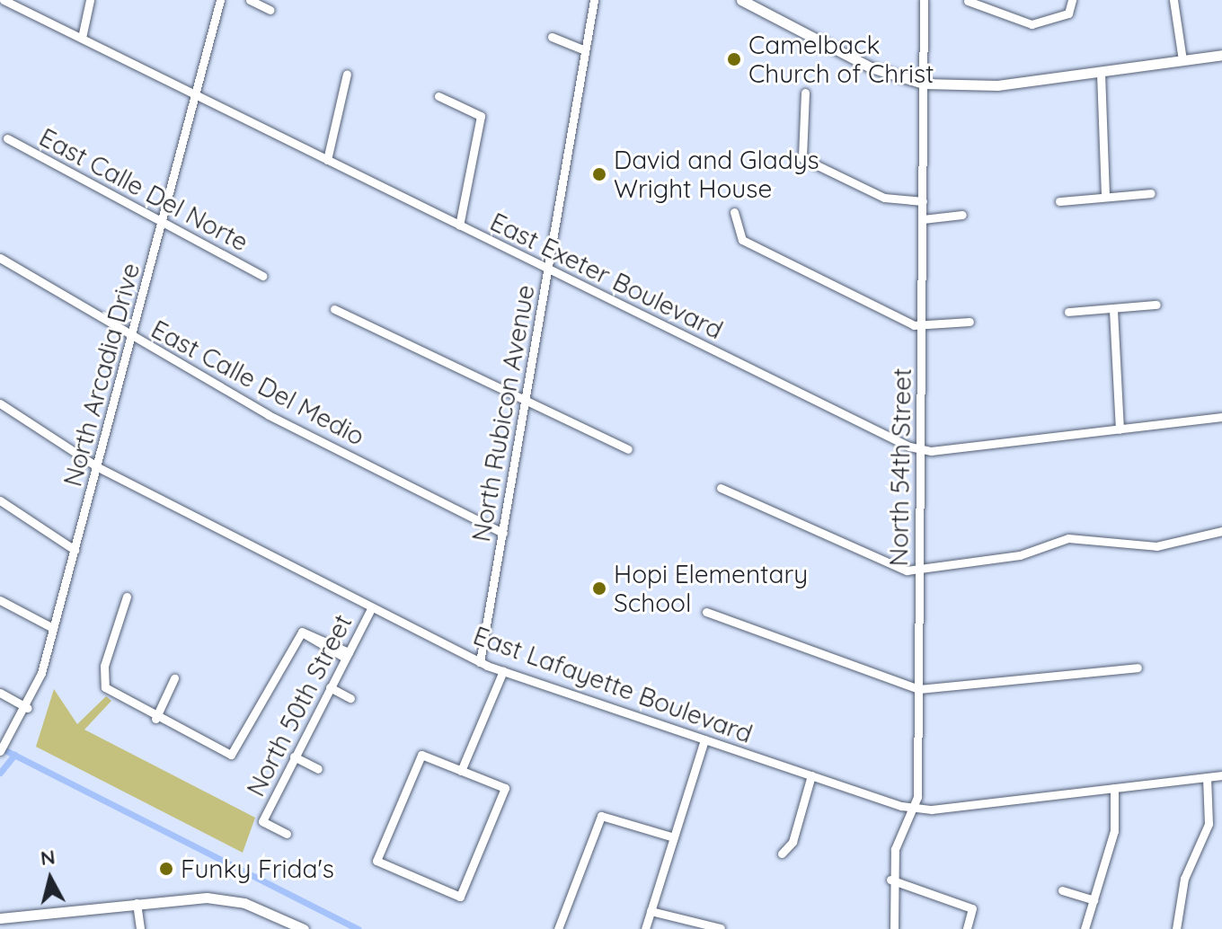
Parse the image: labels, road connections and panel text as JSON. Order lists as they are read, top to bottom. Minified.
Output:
{"streets":{"street":["East Calle Del Norte","East Exeter Boulevard","North Arcadia Drive","East Calle Del Medio","North Rubicon Avenue","North 54th Street","East Lafayette Boulevard","North 50th Street"]},"crossings":[["East Calle Del Norte","North Arcadia Drive"],["East Exeter Boulevard","North Arcadia Drive"],["East Exeter Boulevard","North Rubicon Avenue"],["East Exeter Boulevard","North 54th Street"],["North Arcadia Drive","East Calle Del Medio"],["North Arcadia Drive","East Lafayette Boulevard"],["East Calle Del Medio","North Rubicon Avenue"],["North Rubicon Avenue","East Lafayette Boulevard"],["North 54th Street","East Lafayette Boulevard"],["East Lafayette Boulevard","North 50th Street"]],"places":["Camelback Church of Christ","David and Gladys Wright House","Hopi Elementary School","Funky Frida's"],"north":"top"}
